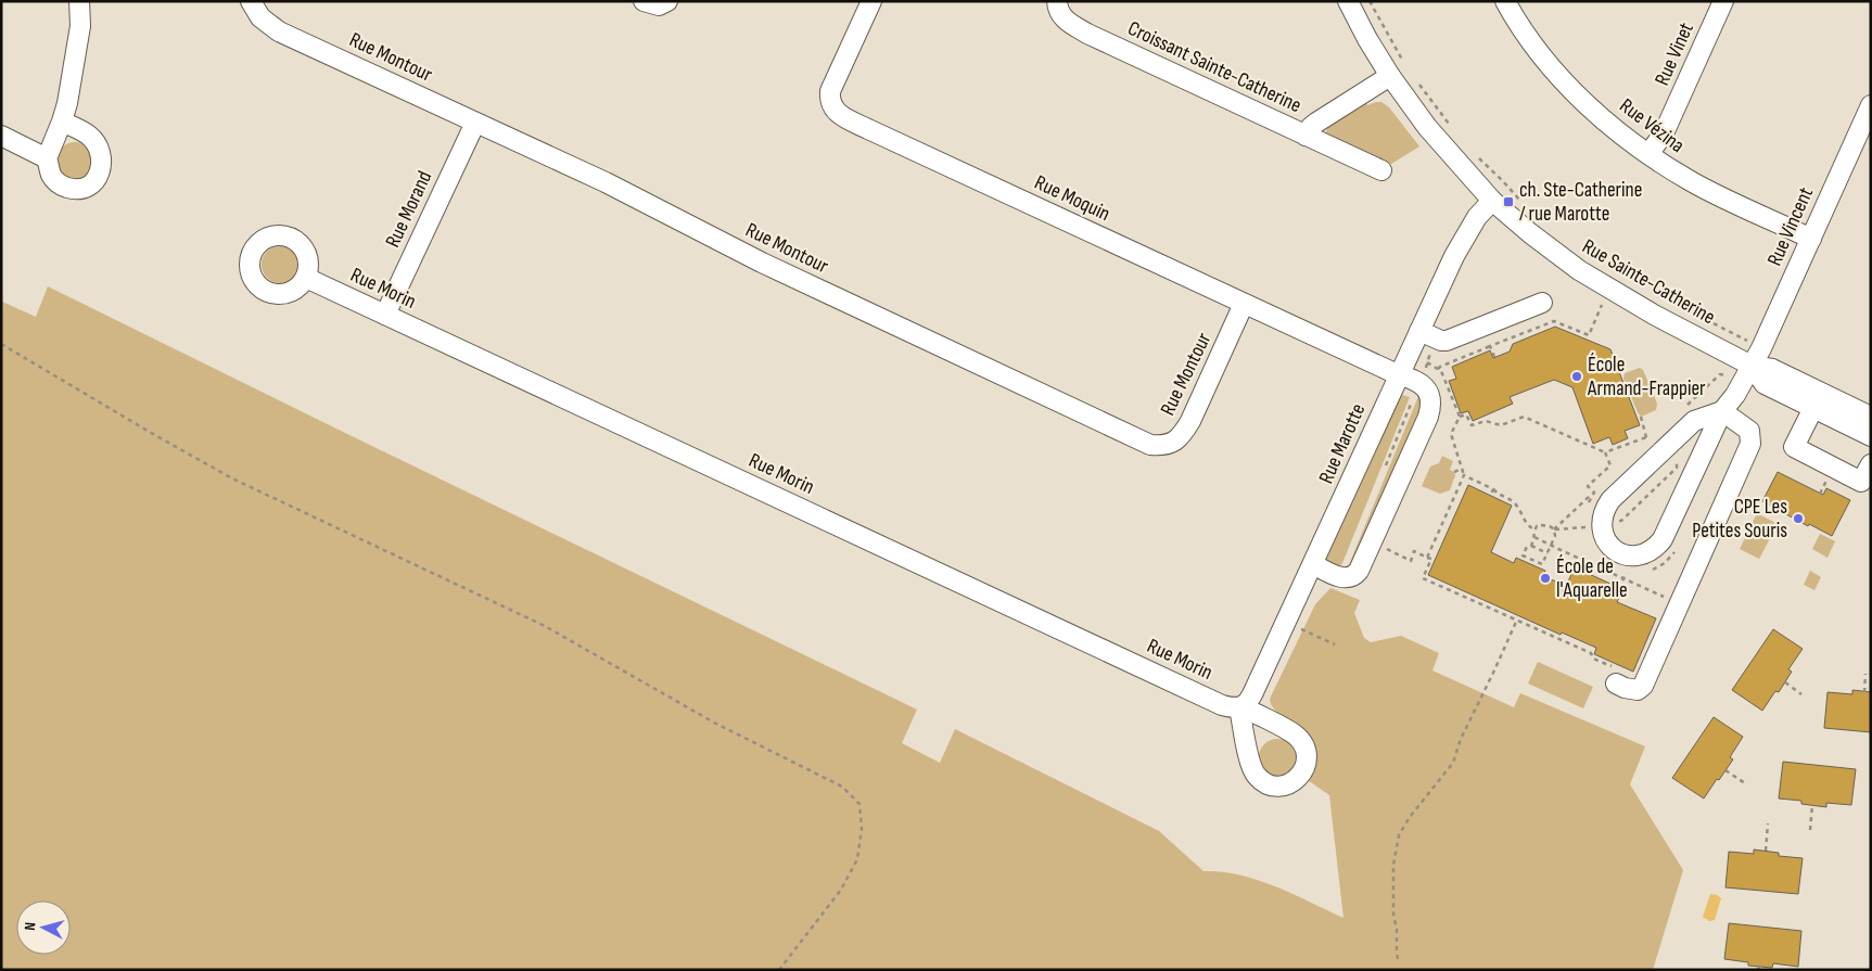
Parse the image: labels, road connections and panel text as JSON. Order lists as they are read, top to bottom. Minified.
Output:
{"streets":{"street":["Rue Vinet","Rue Montour","Croissant Sainte-Catherine","Rue Vézina","Rue Moquin","Rue Morand","Rue Vincent","Rue Sainte-Catherine","Rue Morin","Rue Marotte"]},"crossings":[["Rue Vinet","Rue Vézina"],["Rue Montour","Rue Moquin"],["Rue Montour","Rue Morand"],["Croissant Sainte-Catherine","Rue Sainte-Catherine"],["Rue Vézina","Rue Vincent"],["Rue Moquin","Rue Marotte"],["Rue Morand","Rue Morin"],["Rue Vincent","Rue Sainte-Catherine"],["Rue Sainte-Catherine","Rue Marotte"],["Rue Morin","Rue Marotte"]],"places":{"transit":["ch. Ste-Catherine / rue Marotte"],"other":["École Armand-Frappier","CPE Les Petites Souris","École de l'Aquarelle"]},"north":"left"}
